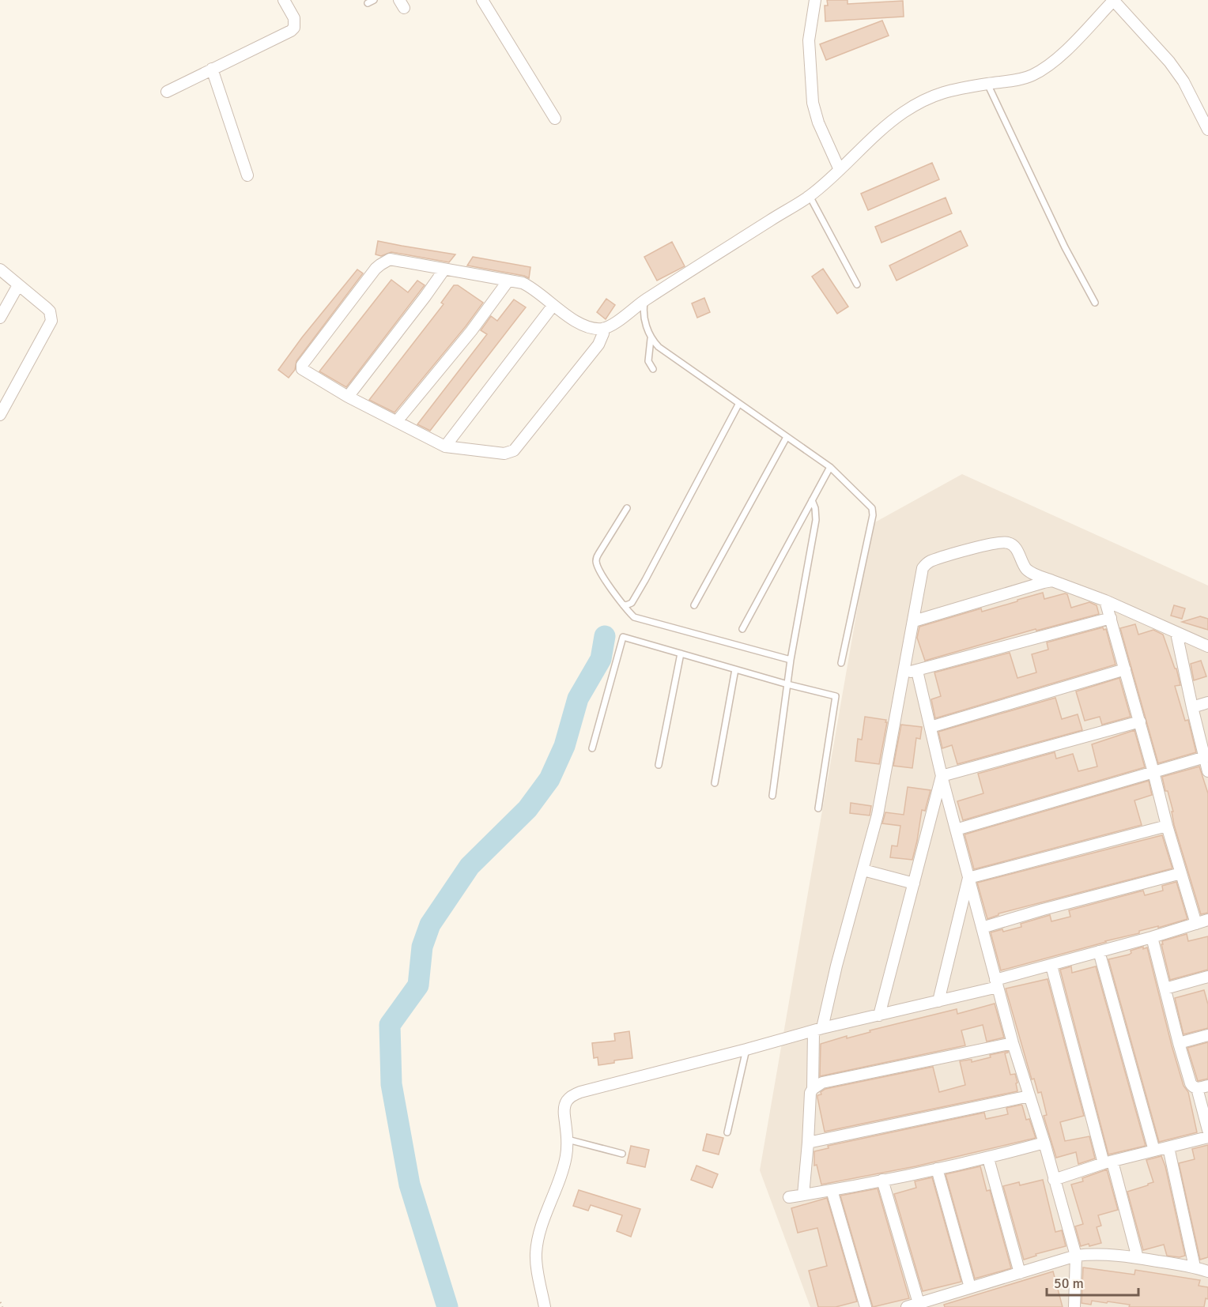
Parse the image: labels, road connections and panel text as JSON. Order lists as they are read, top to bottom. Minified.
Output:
{"scale_bar":"50 m"}
